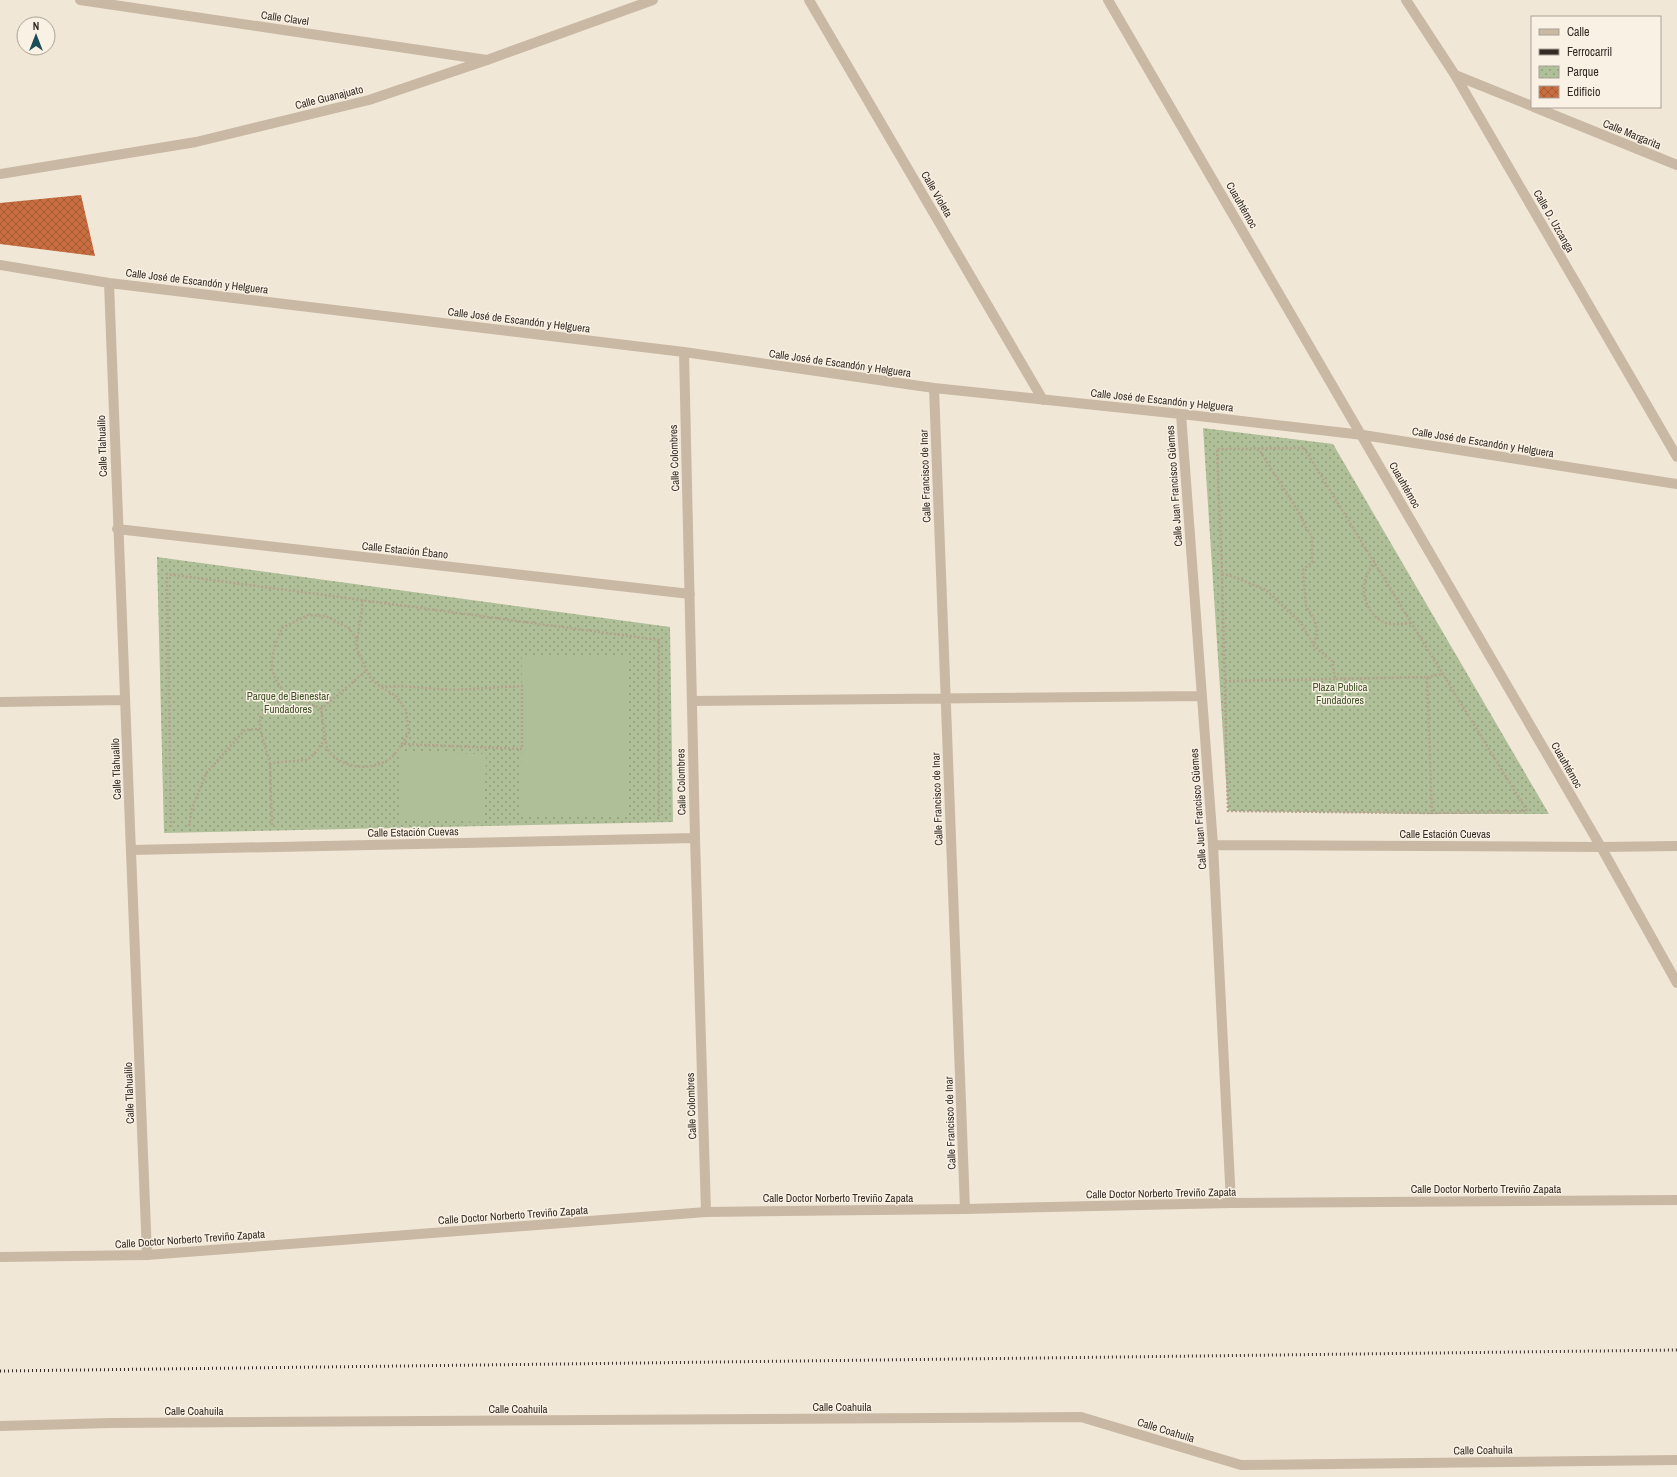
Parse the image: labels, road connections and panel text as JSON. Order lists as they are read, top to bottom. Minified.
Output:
{"streets":{"street":["Calle Clavel","Calle Guanajuato","Calle Margarita","Calle Violeta","Cuauhtémoc","Calle D. Uzcanga","Calle José de Escandón y Helguera","Calle Tlahualilo","Calle Colombres","Calle Francisco de Inar","Calle Juan Francisco Güemes","Calle Estación Ébano","Calle Estación Cuevas","Calle Doctor Norberto Treviño Zapata","Calle Coahuila"]},"crossings":[["Calle Clavel","Calle Guanajuato"],["Calle Margarita","Calle D. Uzcanga"],["Calle Violeta","Calle José de Escandón y Helguera"],["Cuauhtémoc","Calle José de Escandón y Helguera"],["Cuauhtémoc","Calle Estación Cuevas"],["Calle José de Escandón y Helguera","Calle Tlahualilo"],["Calle José de Escandón y Helguera","Calle Colombres"],["Calle José de Escandón y Helguera","Calle Francisco de Inar"],["Calle José de Escandón y Helguera","Calle Juan Francisco Güemes"],["Calle Tlahualilo","Calle Estación Ébano"],["Calle Tlahualilo","Calle Estación Cuevas"],["Calle Tlahualilo","Calle Doctor Norberto Treviño Zapata"],["Calle Colombres","Calle Estación Ébano"],["Calle Colombres","Calle Estación Cuevas"],["Calle Colombres","Calle Doctor Norberto Treviño Zapata"],["Calle Francisco de Inar","Calle Doctor Norberto Treviño Zapata"],["Calle Juan Francisco Güemes","Calle Estación Cuevas"],["Calle Juan Francisco Güemes","Calle Doctor Norberto Treviño Zapata"]],"parks":["Plaza Publica Fundadores","Parque de Bienestar Fundadores"],"legend":["Calle","Ferrocarril","Parque","Edificio"],"north":"top"}
